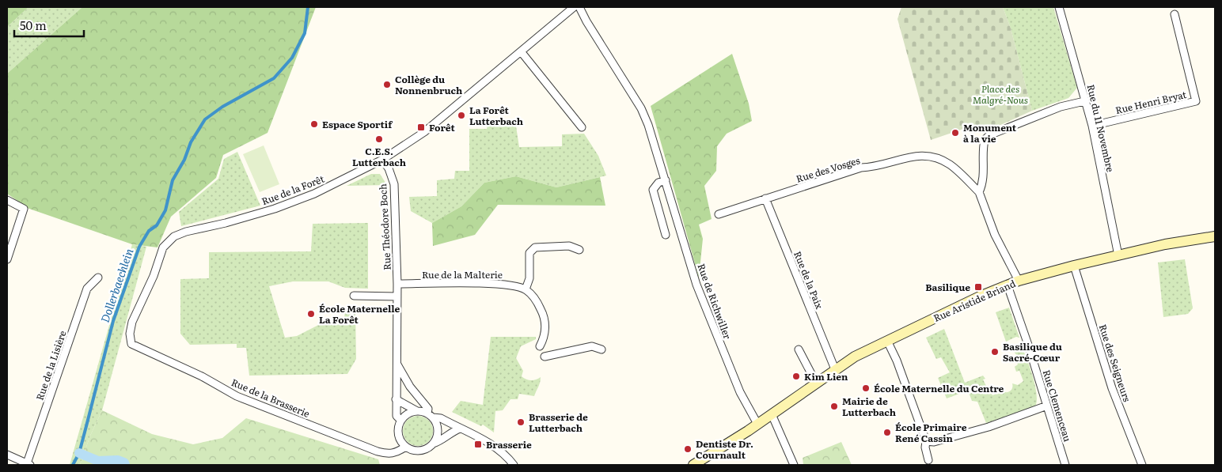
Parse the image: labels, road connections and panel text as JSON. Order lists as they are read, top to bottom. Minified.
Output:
{"streets":{"main road":["Rue Aristide Briand"],"street":["Rue Henri Bryat","Rue du 11 Novembre","Rue des Vosges","Rue de la Forêt","Rue Théodore Boch","Rue de la Malterie","Rue de la Paix","Rue de Richwiller","Rue des Seigneurs","Rue de la Lisière","Rue de la Brasserie","Rue Clemenceau"]},"crossings":[["Rue Henri Bryat","Rue du 11 Novembre"],["Rue du 11 Novembre","Rue Aristide Briand"],["Rue des Vosges","Rue de la Paix"],["Rue de la Forêt","Rue Théodore Boch"],["Rue de la Forêt","Rue de la Brasserie"],["Rue Théodore Boch","Rue de la Malterie"],["Rue Théodore Boch","Rue de la Brasserie"],["Rue de la Paix","Rue Aristide Briand"],["Rue Aristide Briand","Rue de Richwiller"],["Rue Aristide Briand","Rue des Seigneurs"],["Rue Aristide Briand","Rue Clemenceau"]],"water":["Dollerbaechlein"],"parks":["Place des Malgré-Nous"],"places":{"other":["Collège du Nonnenbruch","La Forêt Lutterbach","Espace Sportif","Monument à la vie","C.E.S. Lutterbach","École Maternelle La Forêt","Basilique du Sacré-Cœur","Kim Lien","École Maternelle du Centre","Mairie de Lutterbach","Brasserie de Lutterbach","École Primaire René Cassin","Dentiste Dr. Cournault"],"transit":["Forêt","Basilique","Brasserie"]},"scale_bar":"50 m"}
